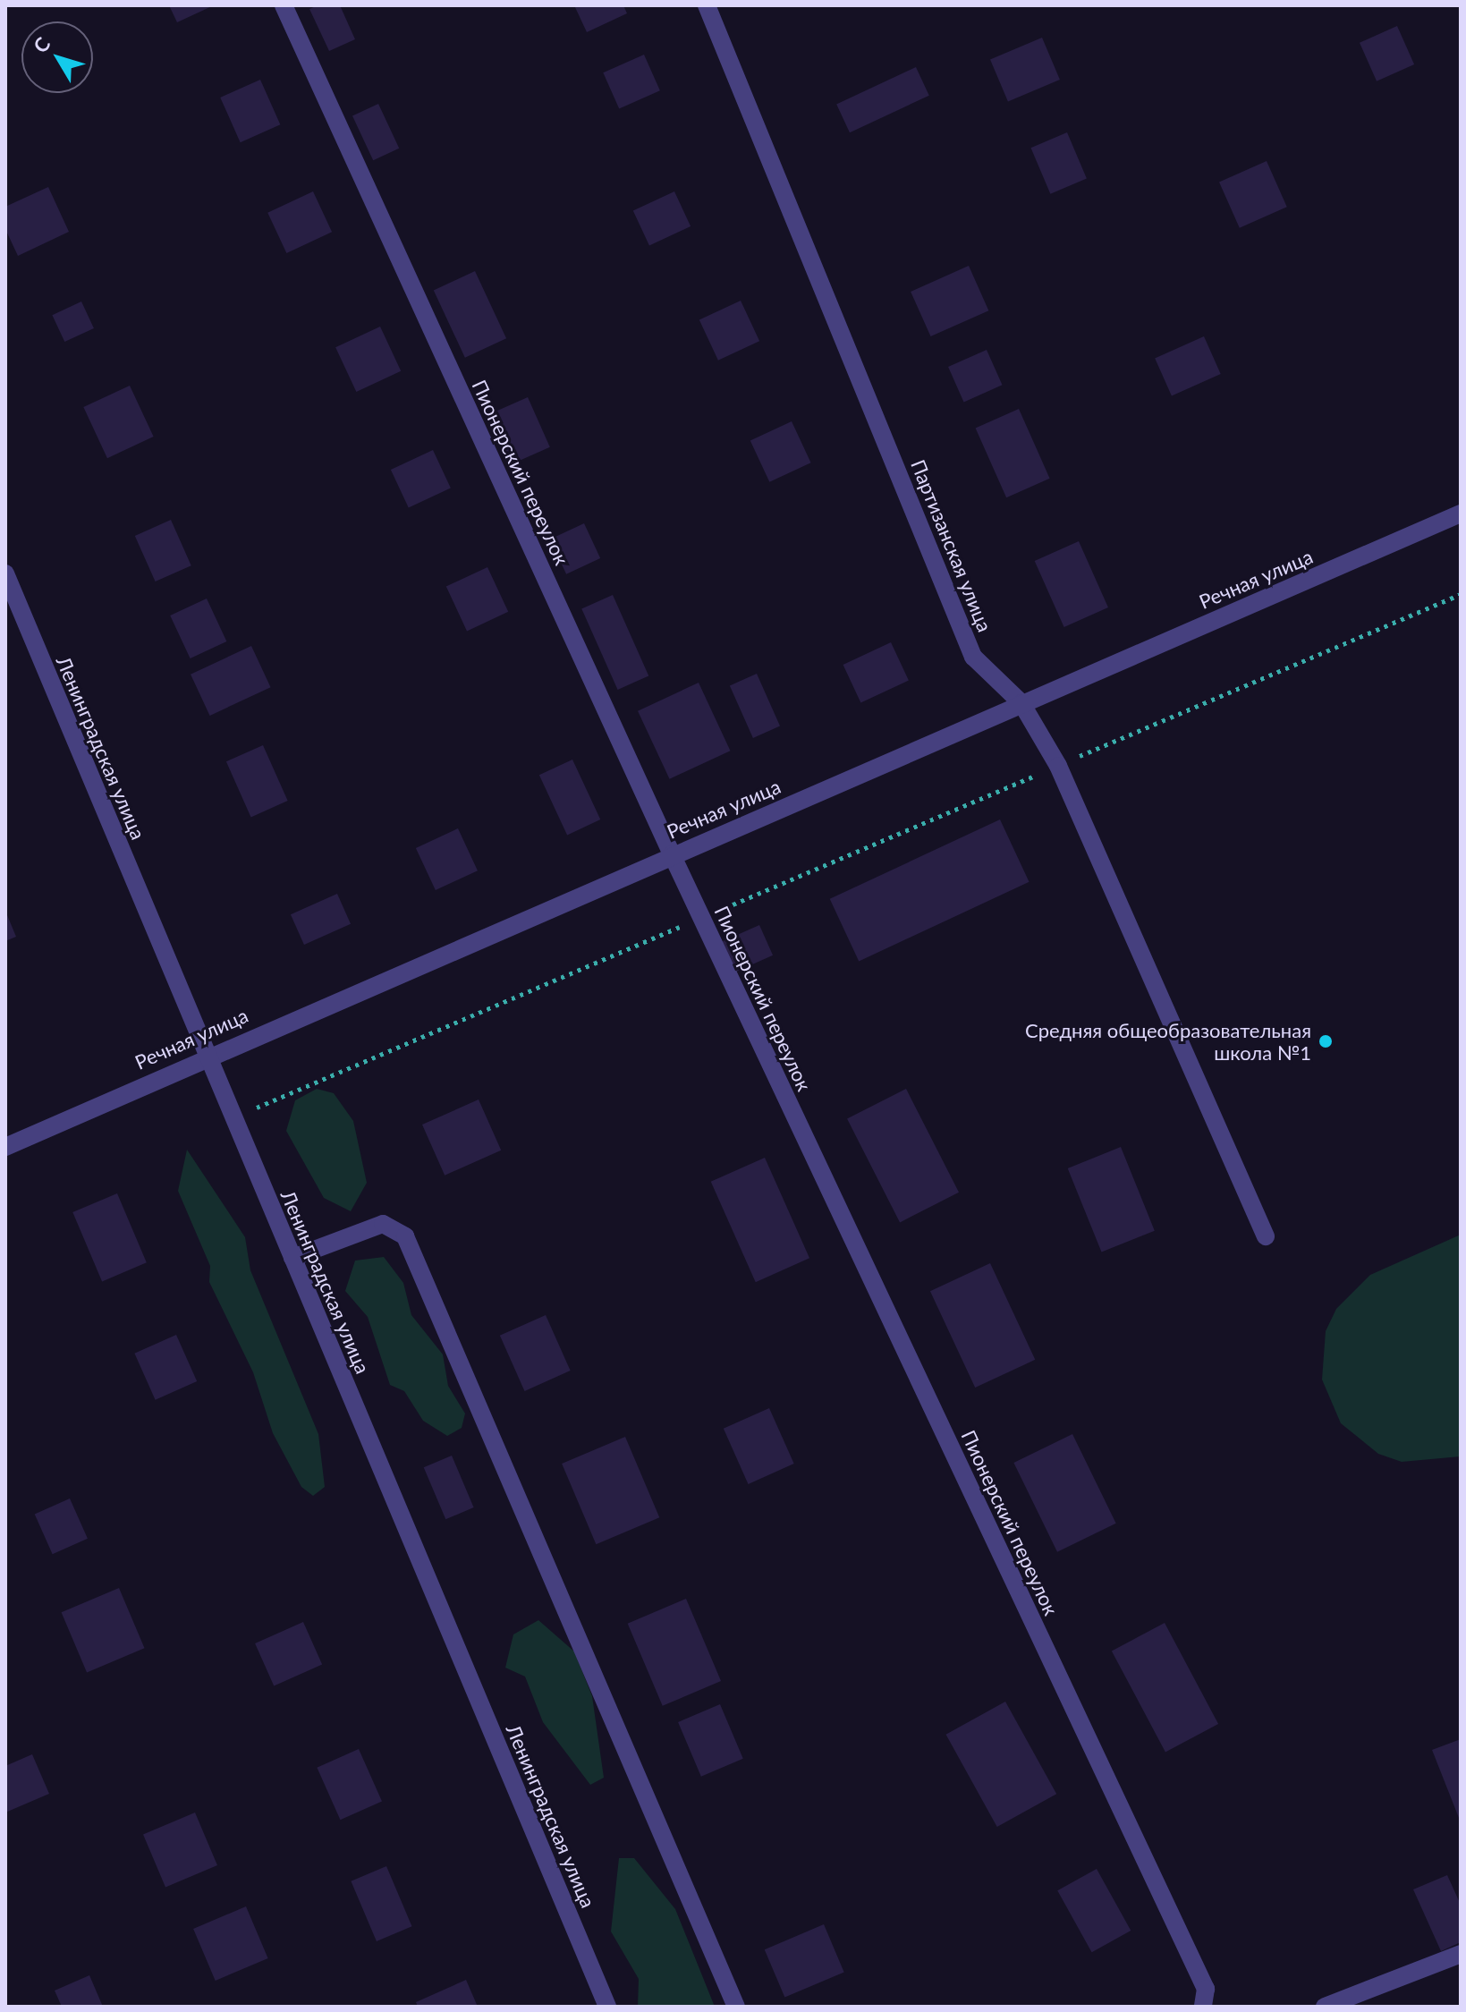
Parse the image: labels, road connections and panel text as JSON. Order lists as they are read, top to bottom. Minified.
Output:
{"streets":{"street":["Пионерский переулок","Партизанская улица","Речная улица","Ленинградская улица"]},"crossings":[["Пионерский переулок","Речная улица"],["Партизанская улица","Речная улица"],["Речная улица","Ленинградская улица"]],"places":["Средняя общеобразовательная школа №1"],"north":"top left"}
